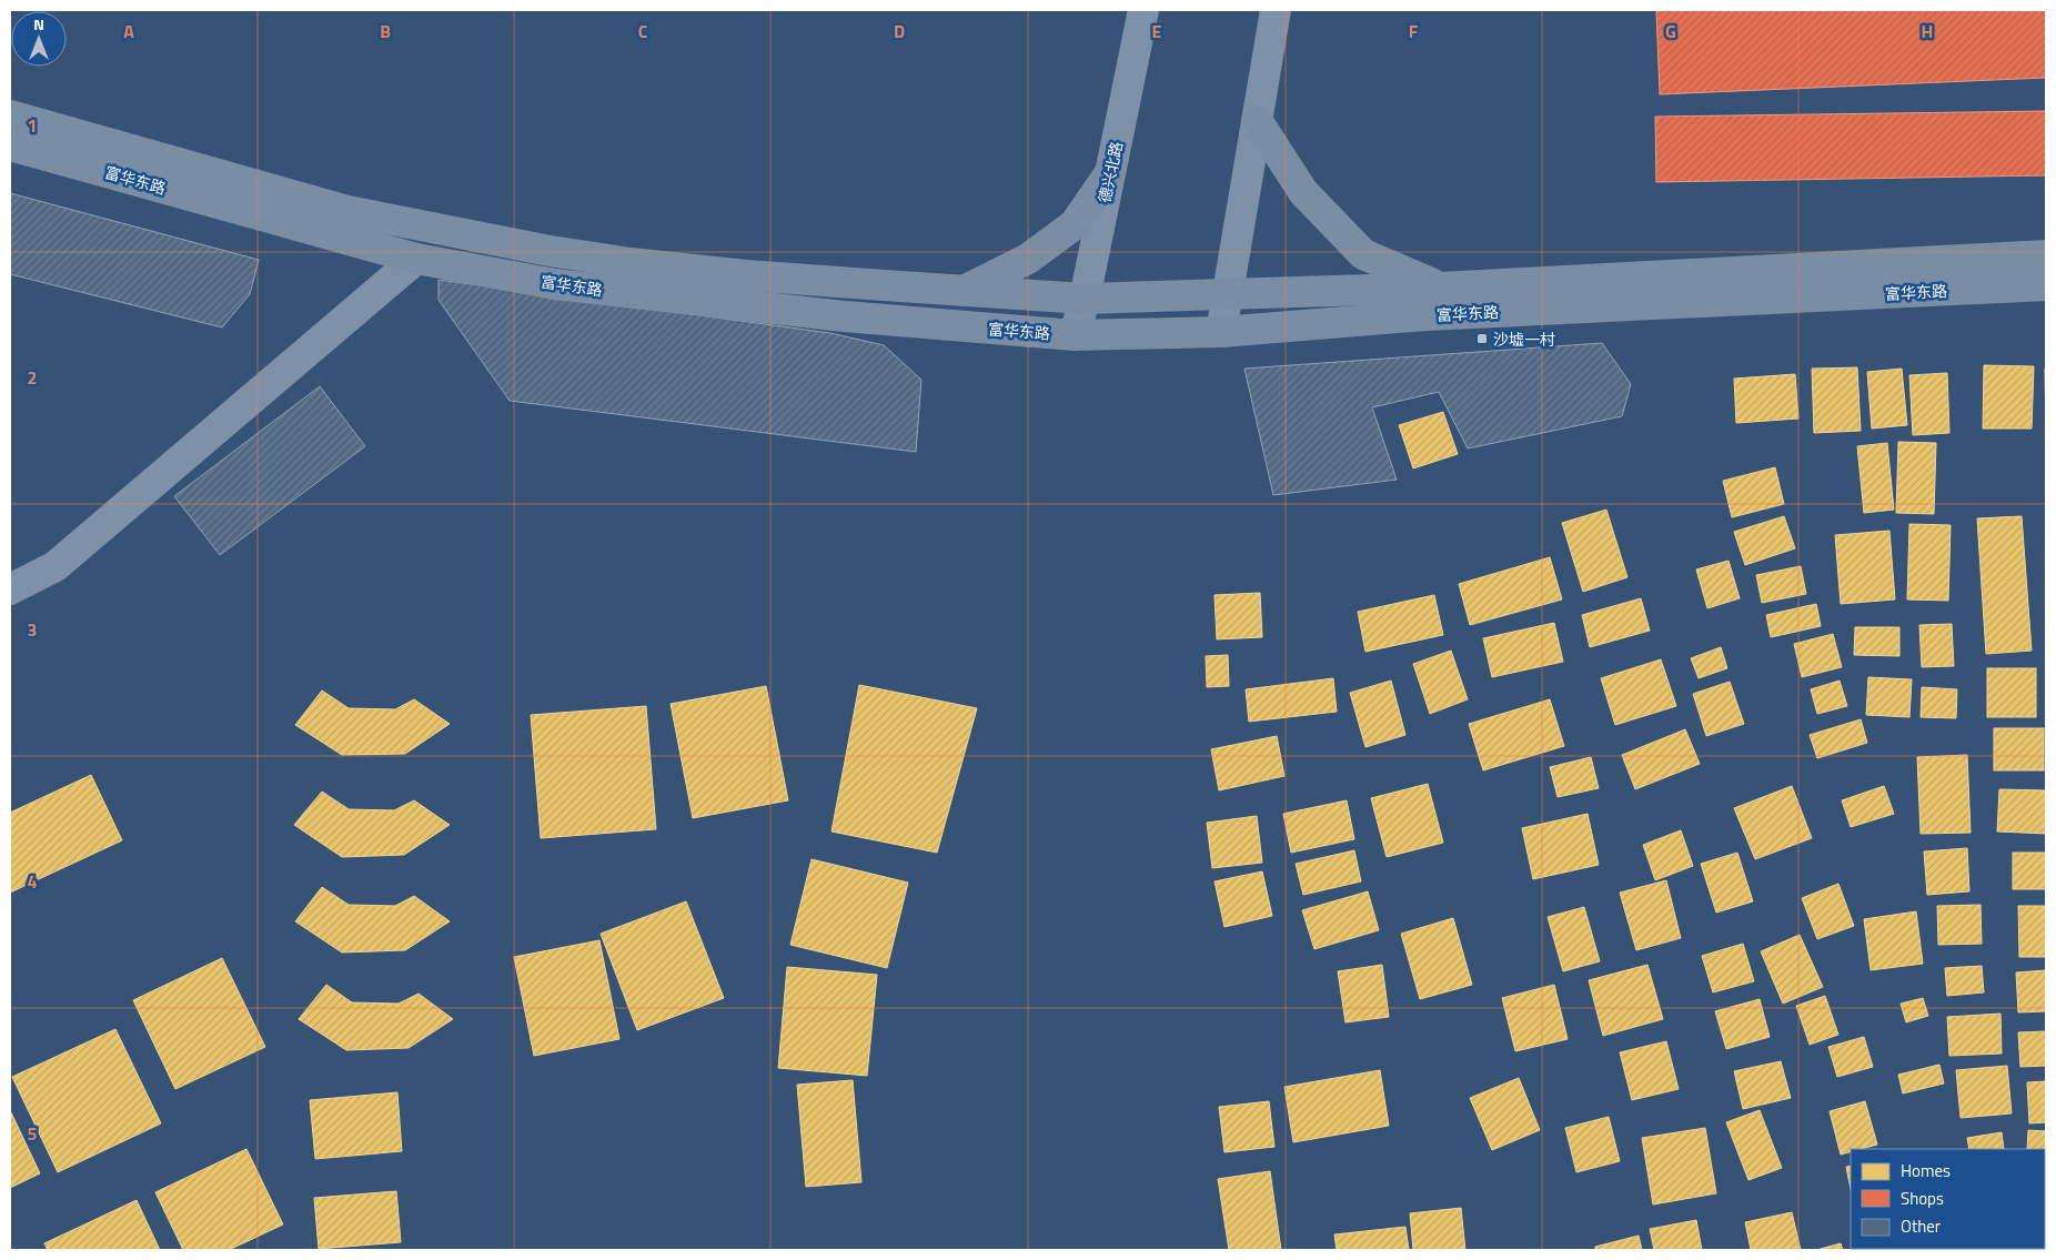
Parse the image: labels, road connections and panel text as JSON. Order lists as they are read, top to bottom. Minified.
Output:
{"streets":{"main road":["富华东路"],"street":["德兴北路"]},"crossings":[["德兴北路","富华东路"]],"places":{"transit":["沙墟一村"]},"legend":["Homes","Shops","Other"],"north":"top","grid":{"columns":["A","B","C","D","E","F","G","H"],"rows":["1","2","3","4","5"]}}
